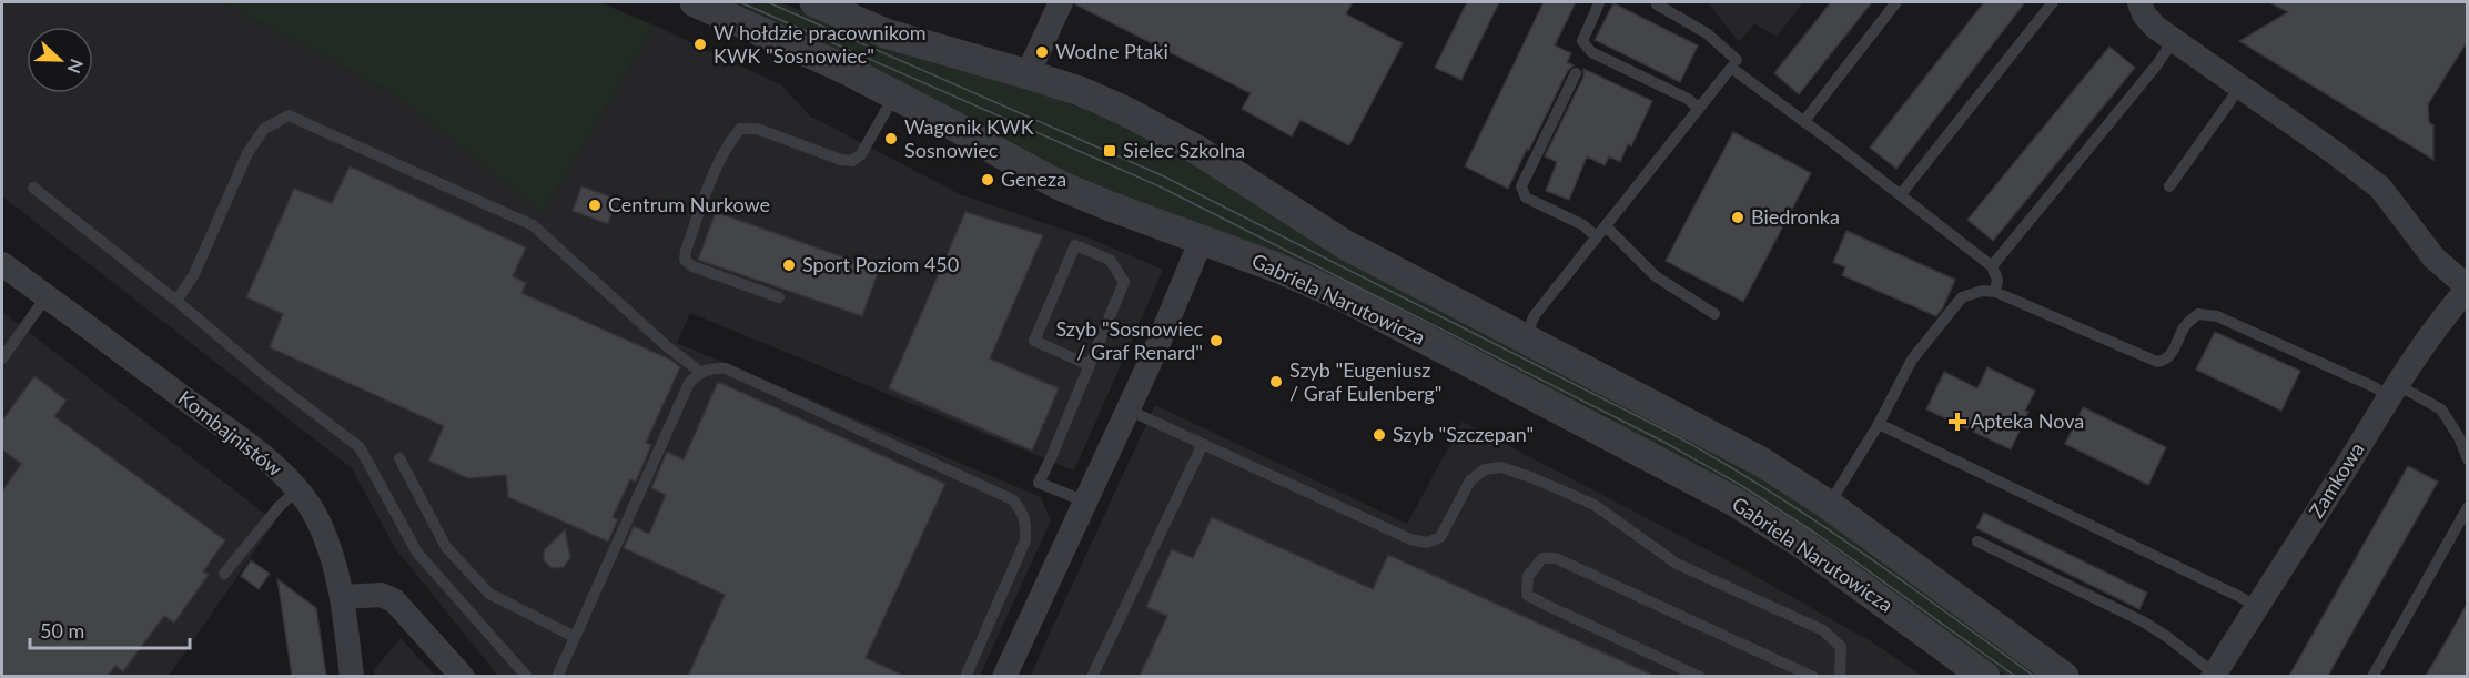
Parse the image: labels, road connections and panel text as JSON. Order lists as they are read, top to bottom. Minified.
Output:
{"streets":{"street":["Gabriela Narutowicza","Kombajnistów","Zamkowa"]},"places":{"other":["W hołdzie pracownikom KWK \"Sosnowiec\"","Wodne Ptaki","Wagonik KWK Sosnowiec","Geneza","Centrum Nurkowe","Biedronka","Sport Poziom 450","Szyb \"Sosnowiec / Graf Renard\"","Szyb \"Eugeniusz / Graf Eulenberg\"","Szyb \"Szczepan\""],"transit":["Sielec Szkolna"],"health":["Apteka Nova"]},"scale_bar":"50 m","north":"right"}
